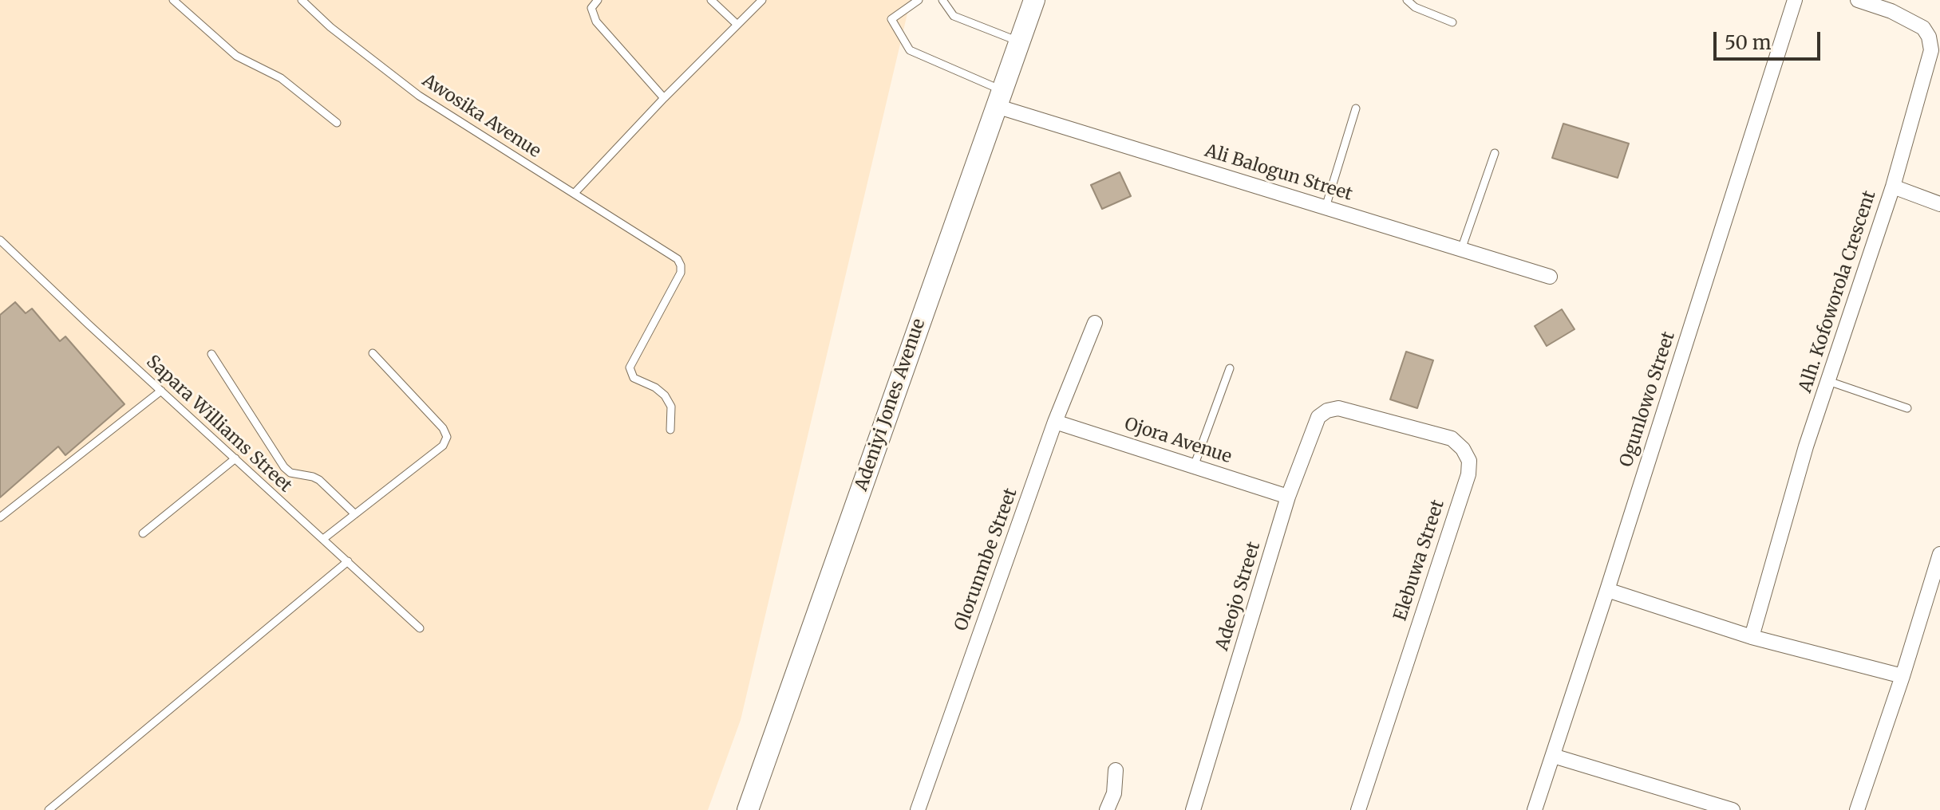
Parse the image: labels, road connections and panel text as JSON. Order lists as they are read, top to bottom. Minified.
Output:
{"streets":{"street":["Ali Balogun Street","Alh. Kofoworola Crescent","Ogunlowo Street","Adeniyi Jones Avenue","Ojora Avenue","Olorunmbe Street","Elebuwa Street","Adeojo Street"],"lane":["Awosika Avenue","Sapara Williams Street"]},"crossings":[["Ali Balogun Street","Adeniyi Jones Avenue"],["Ojora Avenue","Olorunmbe Street"],["Ojora Avenue","Adeojo Street"],["Elebuwa Street","Adeojo Street"]],"scale_bar":"50 m"}
